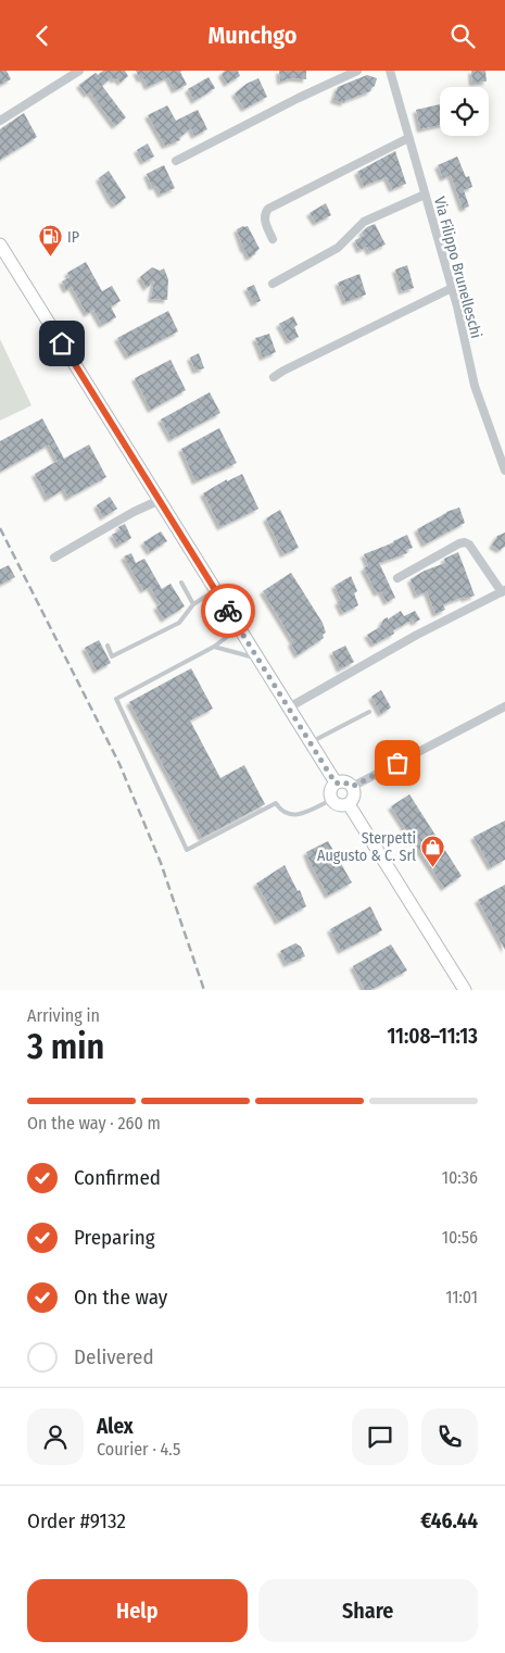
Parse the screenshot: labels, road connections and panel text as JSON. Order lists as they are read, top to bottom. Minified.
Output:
{"streets":{"street":["Via Filippo Brunelleschi"]},"places":{"fuel station":["IP"],"shop":["Sterpetti Augusto & C. Srl"]},"page":{"header":"Munchgo","heading":["3 min","Arriving in","11:08–11:13"],"panel":["Alex","Courier · 4.5","Order #9132","€46.44"],"bar":"On the way · 260 m","list":[["Confirmed","10:36"],["Preparing","10:56"],["On the way","11:01"],"Delivered"],"buttons":["Help","Share"]}}
